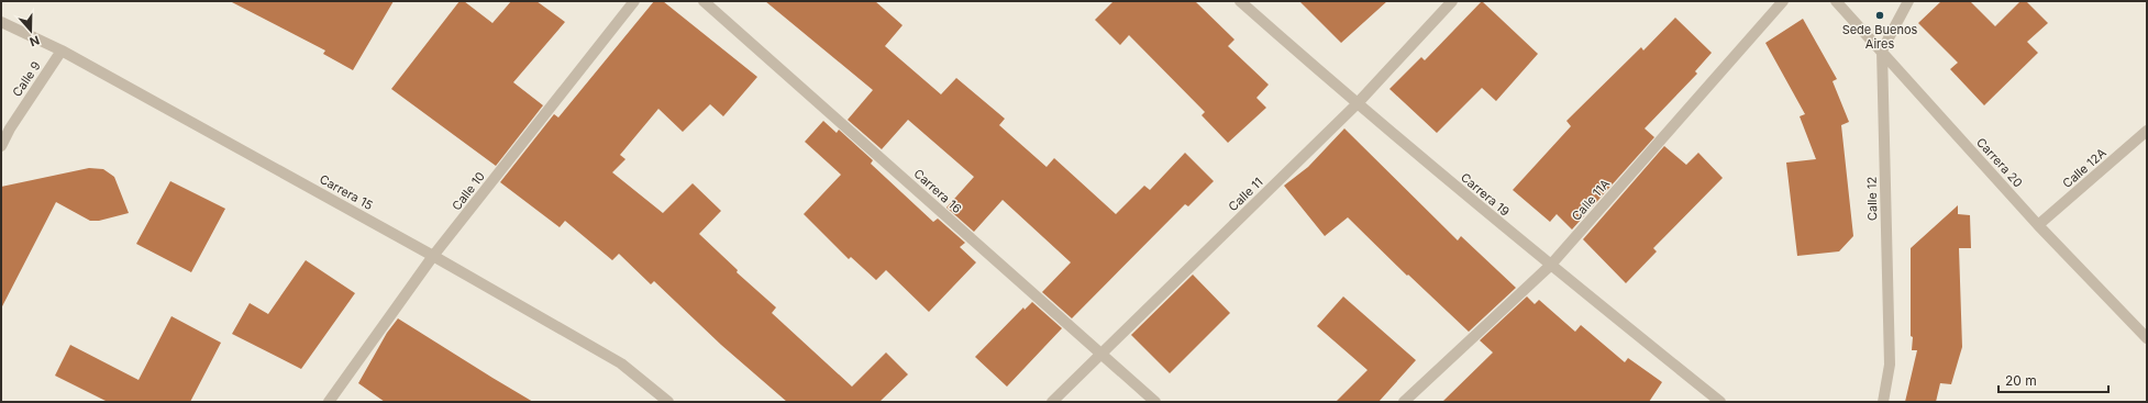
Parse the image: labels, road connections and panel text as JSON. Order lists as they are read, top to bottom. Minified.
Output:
{"streets":{"street":["Calle 9","Carrera 20","Calle 12A","Calle 10","Carrera 16","Carrera 15","Calle 11","Carrera 19","Calle 12","Calle 11A"]},"crossings":[["Calle 9","Carrera 15"],["Carrera 20","Calle 12A"],["Carrera 20","Calle 12"],["Calle 10","Carrera 15"],["Carrera 16","Calle 11"],["Calle 11","Carrera 19"],["Carrera 19","Calle 11A"]],"places":["Sede Buenos Aires"],"scale_bar":"20 m","north":"bottom"}
